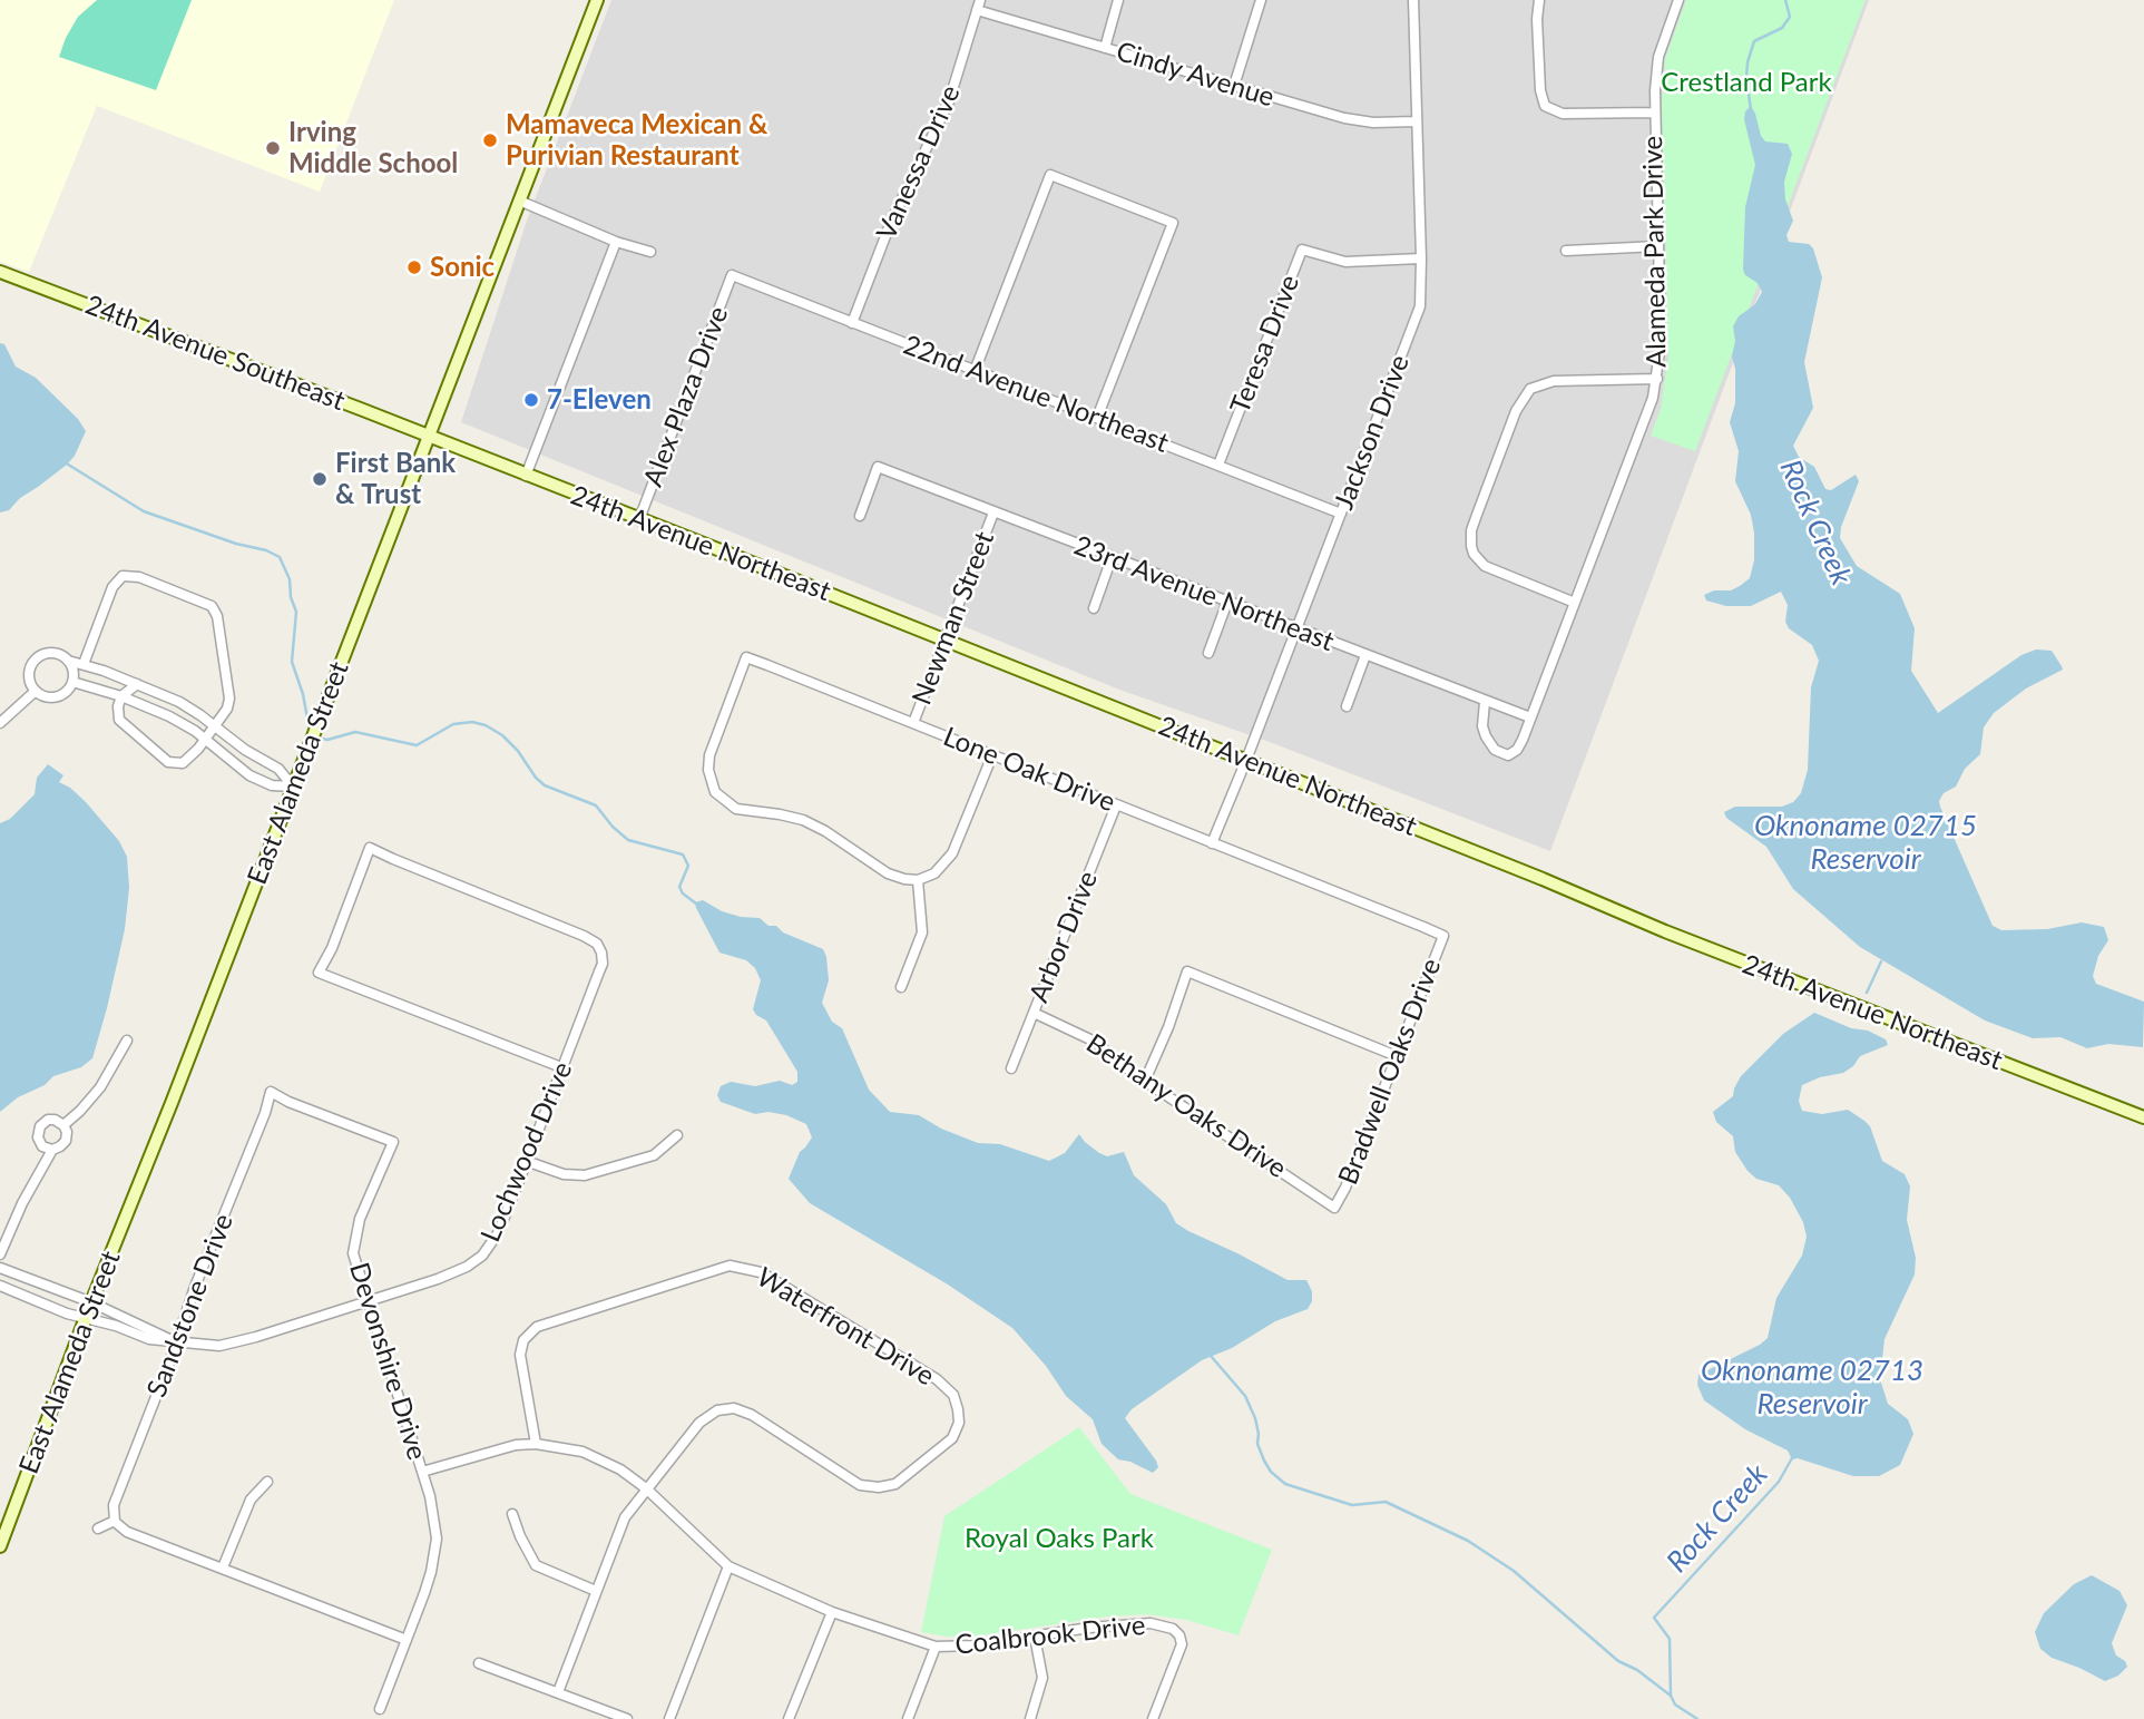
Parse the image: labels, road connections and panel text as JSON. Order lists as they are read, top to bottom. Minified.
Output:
{"streets":{"street":["Cindy Avenue","Vanessa Drive","Alameda Park Drive","Teresa Drive","24th Avenue Southeast","22nd Avenue Northeast","Alex Plaza Drive","Jackson Drive","24th Avenue Northeast","23rd Avenue Northeast","Newman Street","Lone Oak Drive","East Alameda Street","Arbor Drive","Bradwell Oaks Drive","Bethany Oaks Drive","Lochwood Drive","Sandstone Drive","Waterfront Drive","Devonshire Drive","Coalbrook Drive"]},"crossings":[["Cindy Avenue","Vanessa Drive"],["Cindy Avenue","Jackson Drive"],["Vanessa Drive","22nd Avenue Northeast"],["Alameda Park Drive","23rd Avenue Northeast"],["Teresa Drive","22nd Avenue Northeast"],["Teresa Drive","Jackson Drive"],["24th Avenue Southeast","24th Avenue Northeast"],["24th Avenue Southeast","East Alameda Street"],["22nd Avenue Northeast","Alex Plaza Drive"],["22nd Avenue Northeast","Jackson Drive"],["Alex Plaza Drive","24th Avenue Northeast"],["Jackson Drive","24th Avenue Northeast"],["Jackson Drive","23rd Avenue Northeast"],["Jackson Drive","Lone Oak Drive"],["24th Avenue Northeast","Newman Street"],["24th Avenue Northeast","East Alameda Street"],["23rd Avenue Northeast","Newman Street"],["Newman Street","Lone Oak Drive"],["Lone Oak Drive","Arbor Drive"],["Lone Oak Drive","Bradwell Oaks Drive"],["East Alameda Street","Lochwood Drive"],["Arbor Drive","Bethany Oaks Drive"],["Bradwell Oaks Drive","Bethany Oaks Drive"],["Lochwood Drive","Sandstone Drive"],["Lochwood Drive","Devonshire Drive"],["Sandstone Drive","Devonshire Drive"],["Waterfront Drive","Coalbrook Drive"],["Devonshire Drive","Coalbrook Drive"]],"water":["Rock Creek","Oknoname 02715 Reservoir","Oknoname 02713 Reservoir"],"parks":["Crestland Park","Royal Oaks Park"],"places":["Mamaveca Mexican & Purivian Restaurant","Irving Middle School","Sonic","7-Eleven","First Bank & Trust"]}
